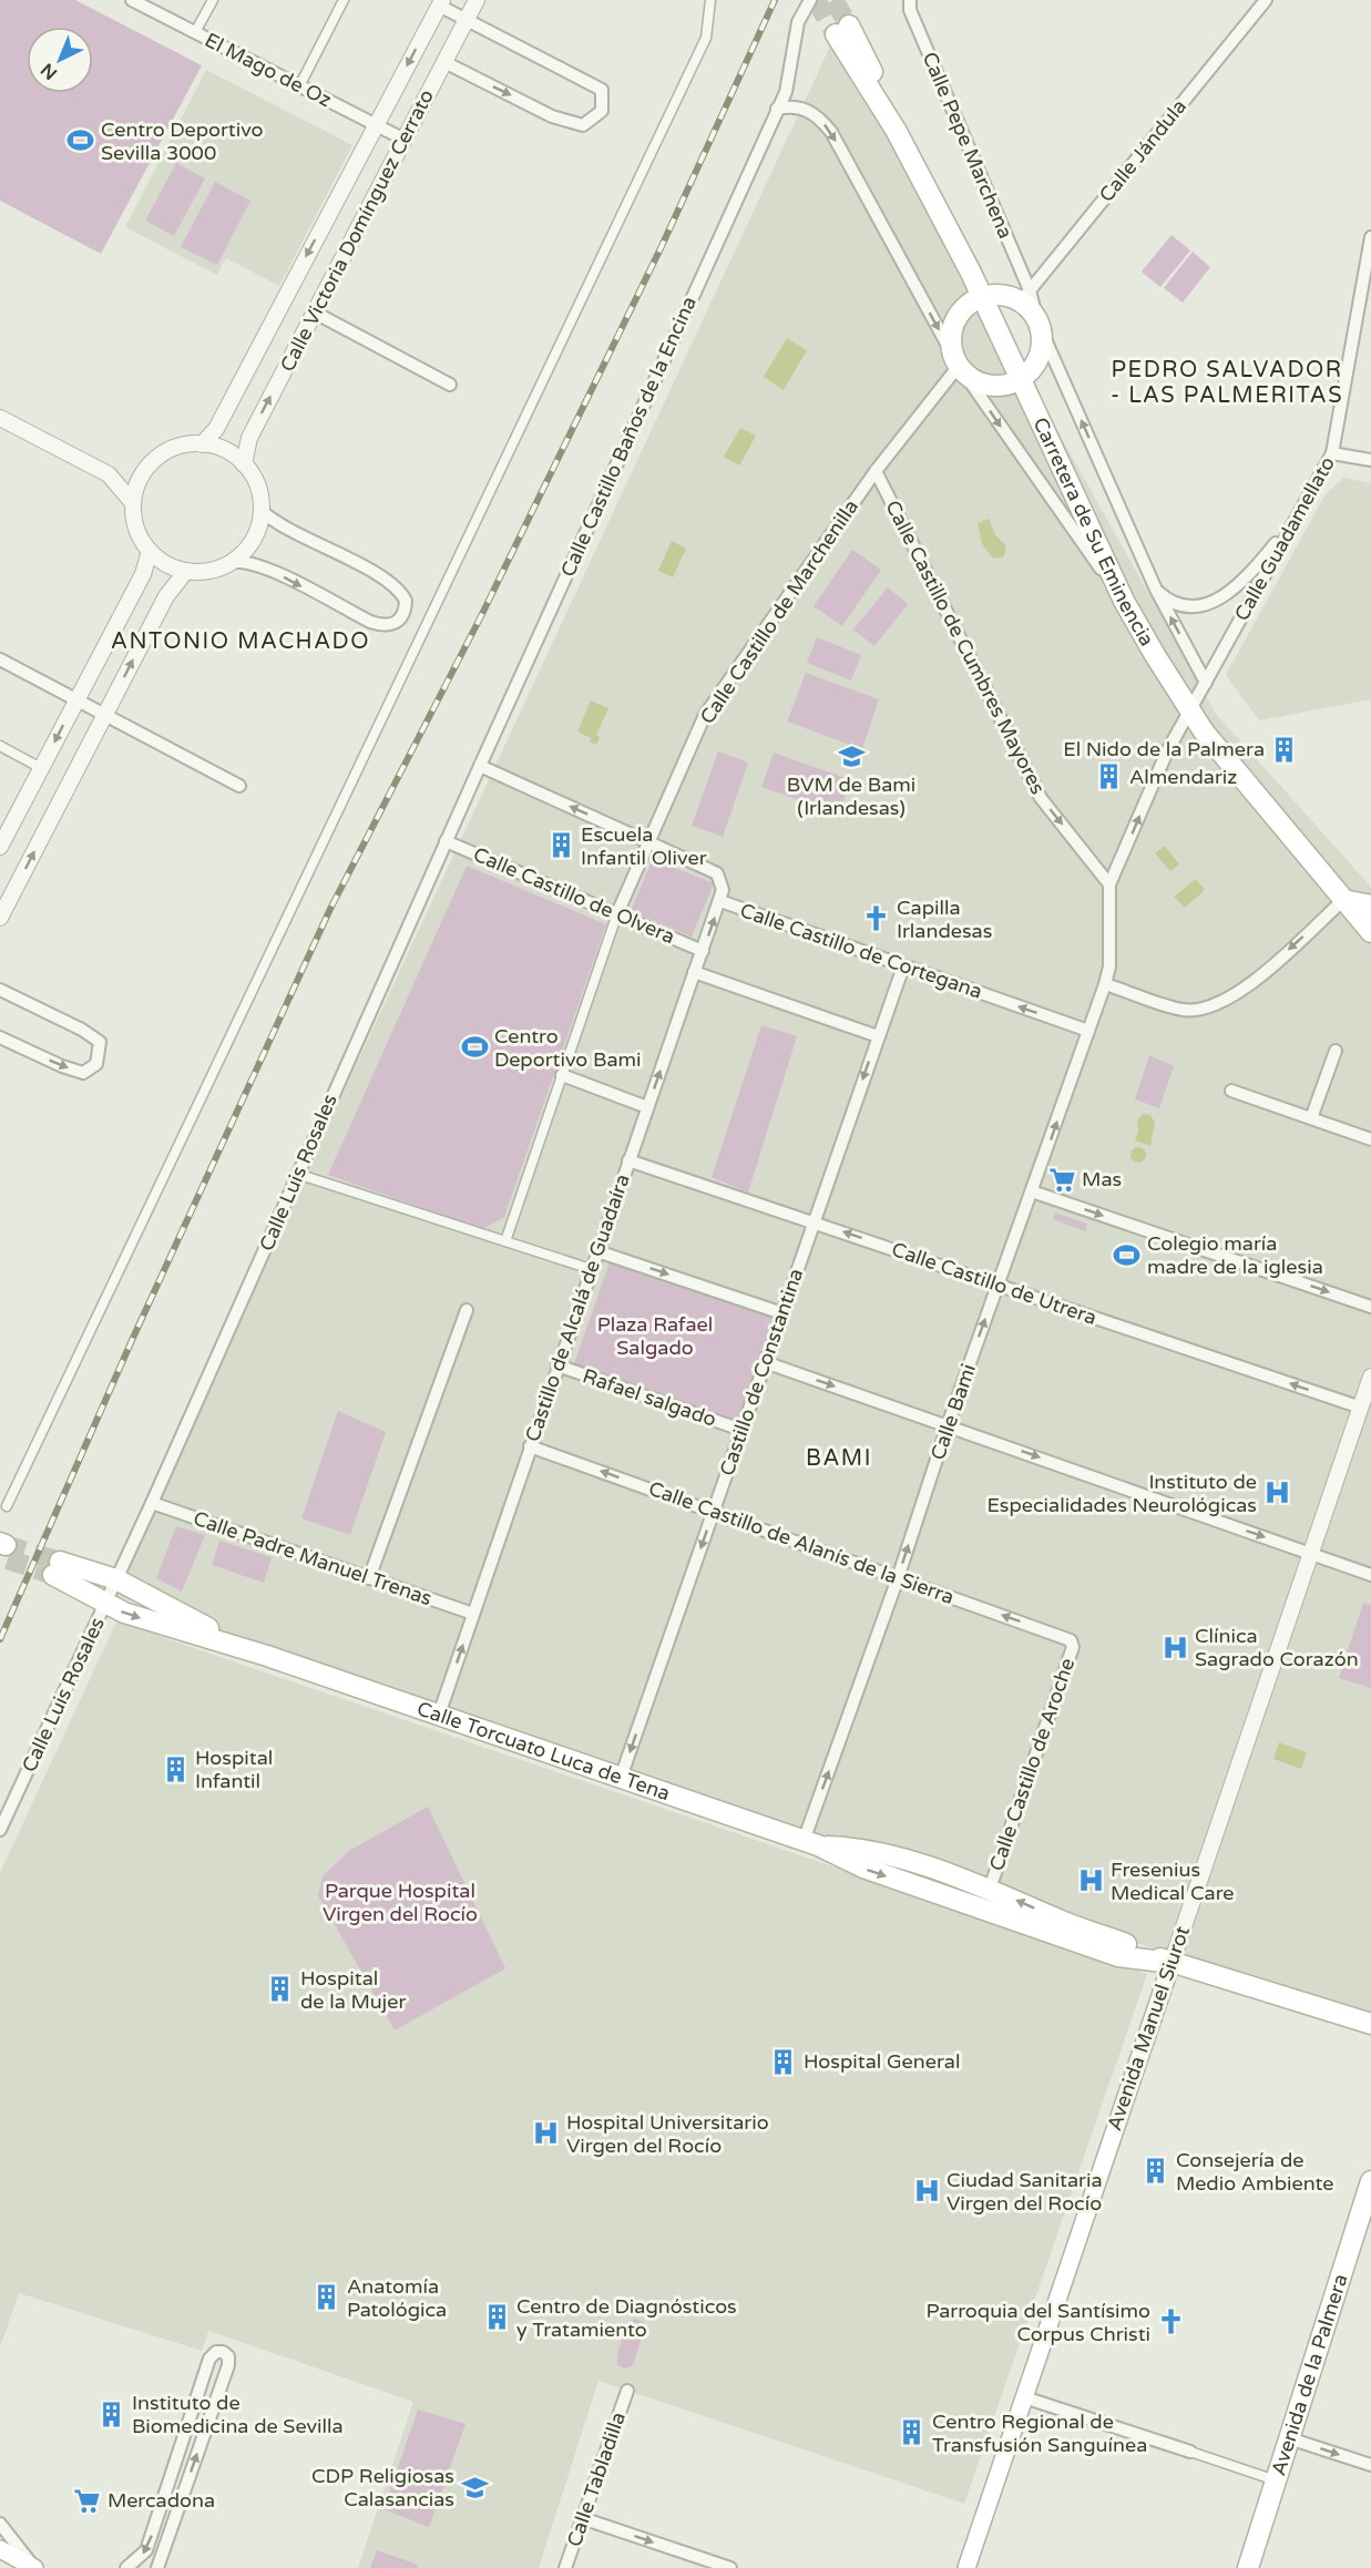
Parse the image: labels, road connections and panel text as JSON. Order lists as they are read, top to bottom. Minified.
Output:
{"streets":{"main road":["Carretera de Su Eminencia","Calle Torcuato Luca de Tena","Avenida Manuel Siurot","Avenida de la Palmera"],"street":["El Mago de Oz","Calle Pepe Marchena","Calle Jándula","Calle Victoria Domínguez Cerrato","Calle Castillo Baños de la Encina","Calle Guadamellato","Calle Castillo de Marchenilla","Calle Castillo de Cumbres Mayores","Calle Castillo de Olvera","Calle Castillo de Cortegana","Calle Luis Rosales","Calle Castillo de Utrera","Castillo de Alcalá de Guadaíra","Castillo de Constantina","Rafael salgado","Calle Bami","Calle Castillo de Alanís de la Sierra","Calle Padre Manuel Trenas","Calle Castillo de Aroche","Calle Tabladilla"]},"crossings":[["El Mago de Oz","Calle Victoria Domínguez Cerrato"],["Calle Pepe Marchena","Calle Jándula"],["Calle Castillo Baños de la Encina","Calle Castillo de Cortegana"],["Calle Castillo Baños de la Encina","Calle Luis Rosales"],["Carretera de Su Eminencia","Calle Guadamellato"],["Calle Guadamellato","Calle Castillo de Cumbres Mayores"],["Calle Guadamellato","Calle Bami"],["Calle Castillo de Marchenilla","Calle Castillo de Cumbres Mayores"],["Calle Castillo de Marchenilla","Calle Castillo de Olvera"],["Calle Castillo de Marchenilla","Calle Castillo de Cortegana"],["Calle Castillo de Cumbres Mayores","Calle Bami"],["Calle Castillo de Olvera","Calle Luis Rosales"],["Calle Castillo de Olvera","Castillo de Alcalá de Guadaíra"],["Calle Castillo de Cortegana","Calle Luis Rosales"],["Calle Castillo de Cortegana","Castillo de Alcalá de Guadaíra"],["Calle Castillo de Cortegana","Castillo de Constantina"],["Calle Castillo de Cortegana","Calle Bami"],["Calle Luis Rosales","Calle Padre Manuel Trenas"],["Calle Luis Rosales","Calle Torcuato Luca de Tena"],["Calle Castillo de Utrera","Castillo de Alcalá de Guadaíra"],["Calle Castillo de Utrera","Castillo de Constantina"],["Calle Castillo de Utrera","Calle Bami"],["Calle Castillo de Utrera","Avenida Manuel Siurot"],["Castillo de Alcalá de Guadaíra","Rafael salgado"],["Castillo de Alcalá de Guadaíra","Calle Castillo de Alanís de la Sierra"],["Castillo de Alcalá de Guadaíra","Calle Padre Manuel Trenas"],["Castillo de Alcalá de Guadaíra","Calle Torcuato Luca de Tena"],["Castillo de Constantina","Rafael salgado"],["Castillo de Constantina","Calle Castillo de Alanís de la Sierra"],["Castillo de Constantina","Calle Torcuato Luca de Tena"],["Calle Bami","Calle Castillo de Alanís de la Sierra"],["Calle Bami","Calle Torcuato Luca de Tena"],["Calle Castillo de Alanís de la Sierra","Calle Castillo de Aroche"],["Calle Torcuato Luca de Tena","Calle Castillo de Aroche"],["Calle Torcuato Luca de Tena","Avenida Manuel Siurot"]],"one_way":["Calle Castillo de Cumbres Mayores","Calle Castillo de Cortegana","Castillo de Constantina","Calle Bami","Calle Castillo de Alanís de la Sierra"],"districts":["PEDRO SALVADOR - LAS PALMERITAS","ANTONIO MACHADO","BAMI"],"parks":["Plaza Rafael Salgado","Parque Hospital Virgen del Rocío"],"places":{"sports":["Centro Deportivo Sevilla 3000","Centro Deportivo Bami","Colegio maría madre de la iglesia"],"building":["El Nido de la Palmera","Almendariz","Escuela Infantil Oliver","Hospital Infantil","Hospital de la Mujer","Hospital General","Consejería de Medio Ambiente","Anatomía Patológica","Centro de Diagnósticos y Tratamiento","Instituto de Biomedicina de Sevilla","Centro Regional de Transfusión Sanguínea"],"school or university":["BVM de Bami (Irlandesas)","CDP Religiosas Calasancias"],"church":["Capilla Irlandesas","Parroquia del Santísimo Corpus Christi"],"supermarket":["Mas","Mercadona"],"hospital":["Instituto de Especialidades Neurológicas","Clínica Sagrado Corazón","Fresenius Medical Care","Hospital Universitario Virgen del Rocío","Ciudad Sanitaria Virgen del Rocío"]},"north":"bottom left"}
